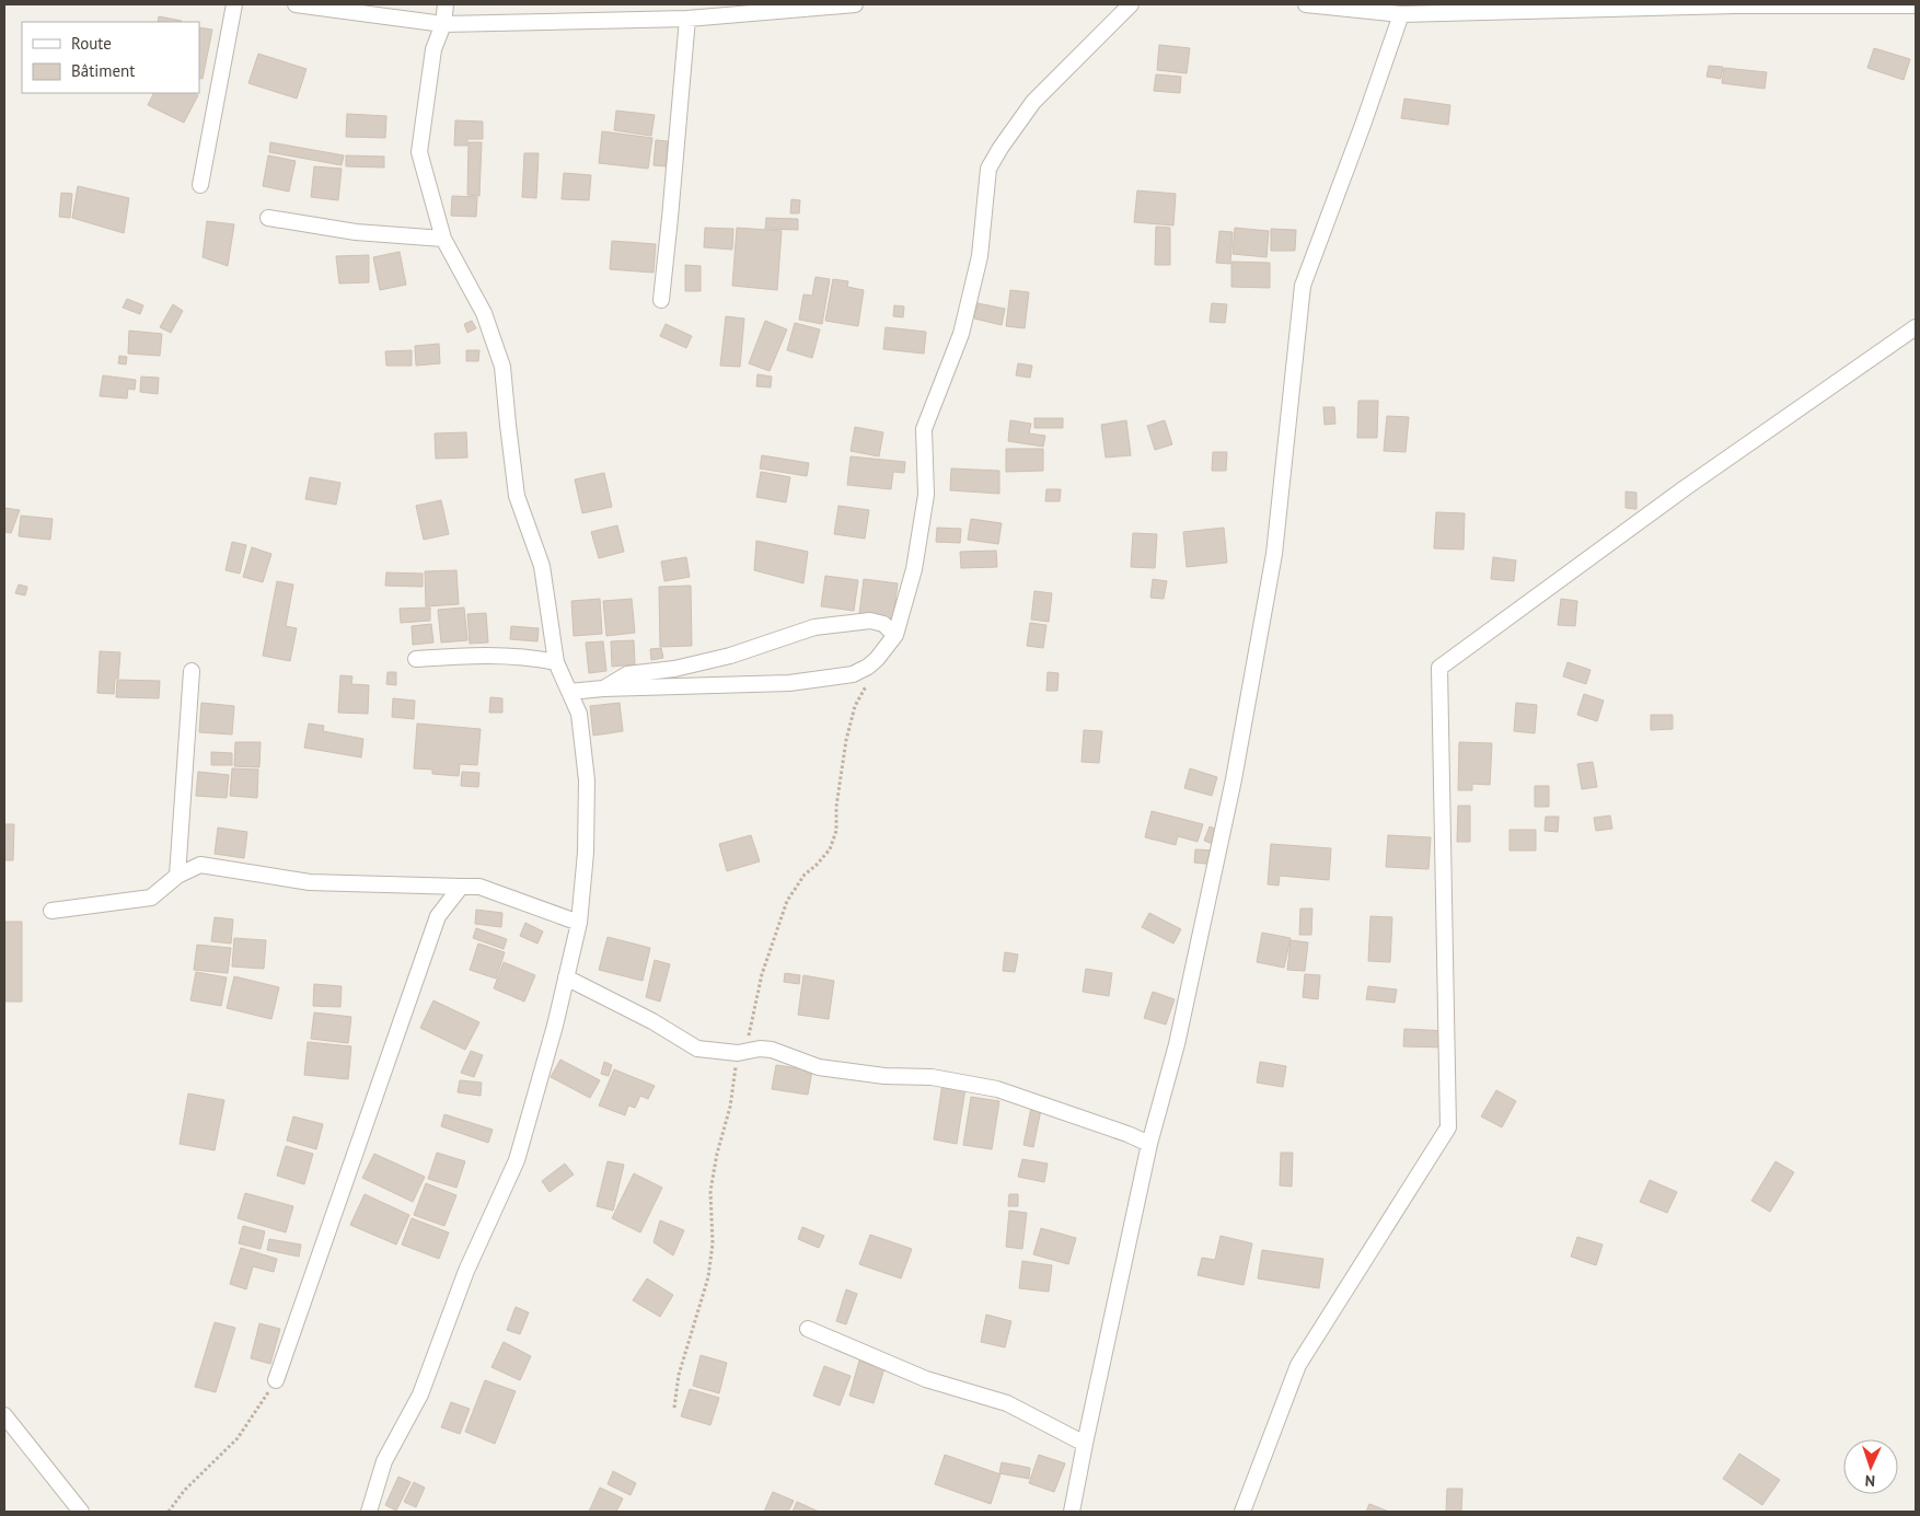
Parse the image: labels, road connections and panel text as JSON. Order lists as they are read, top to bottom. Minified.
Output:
{"legend":["Route","Bâtiment"],"north":"bottom"}
